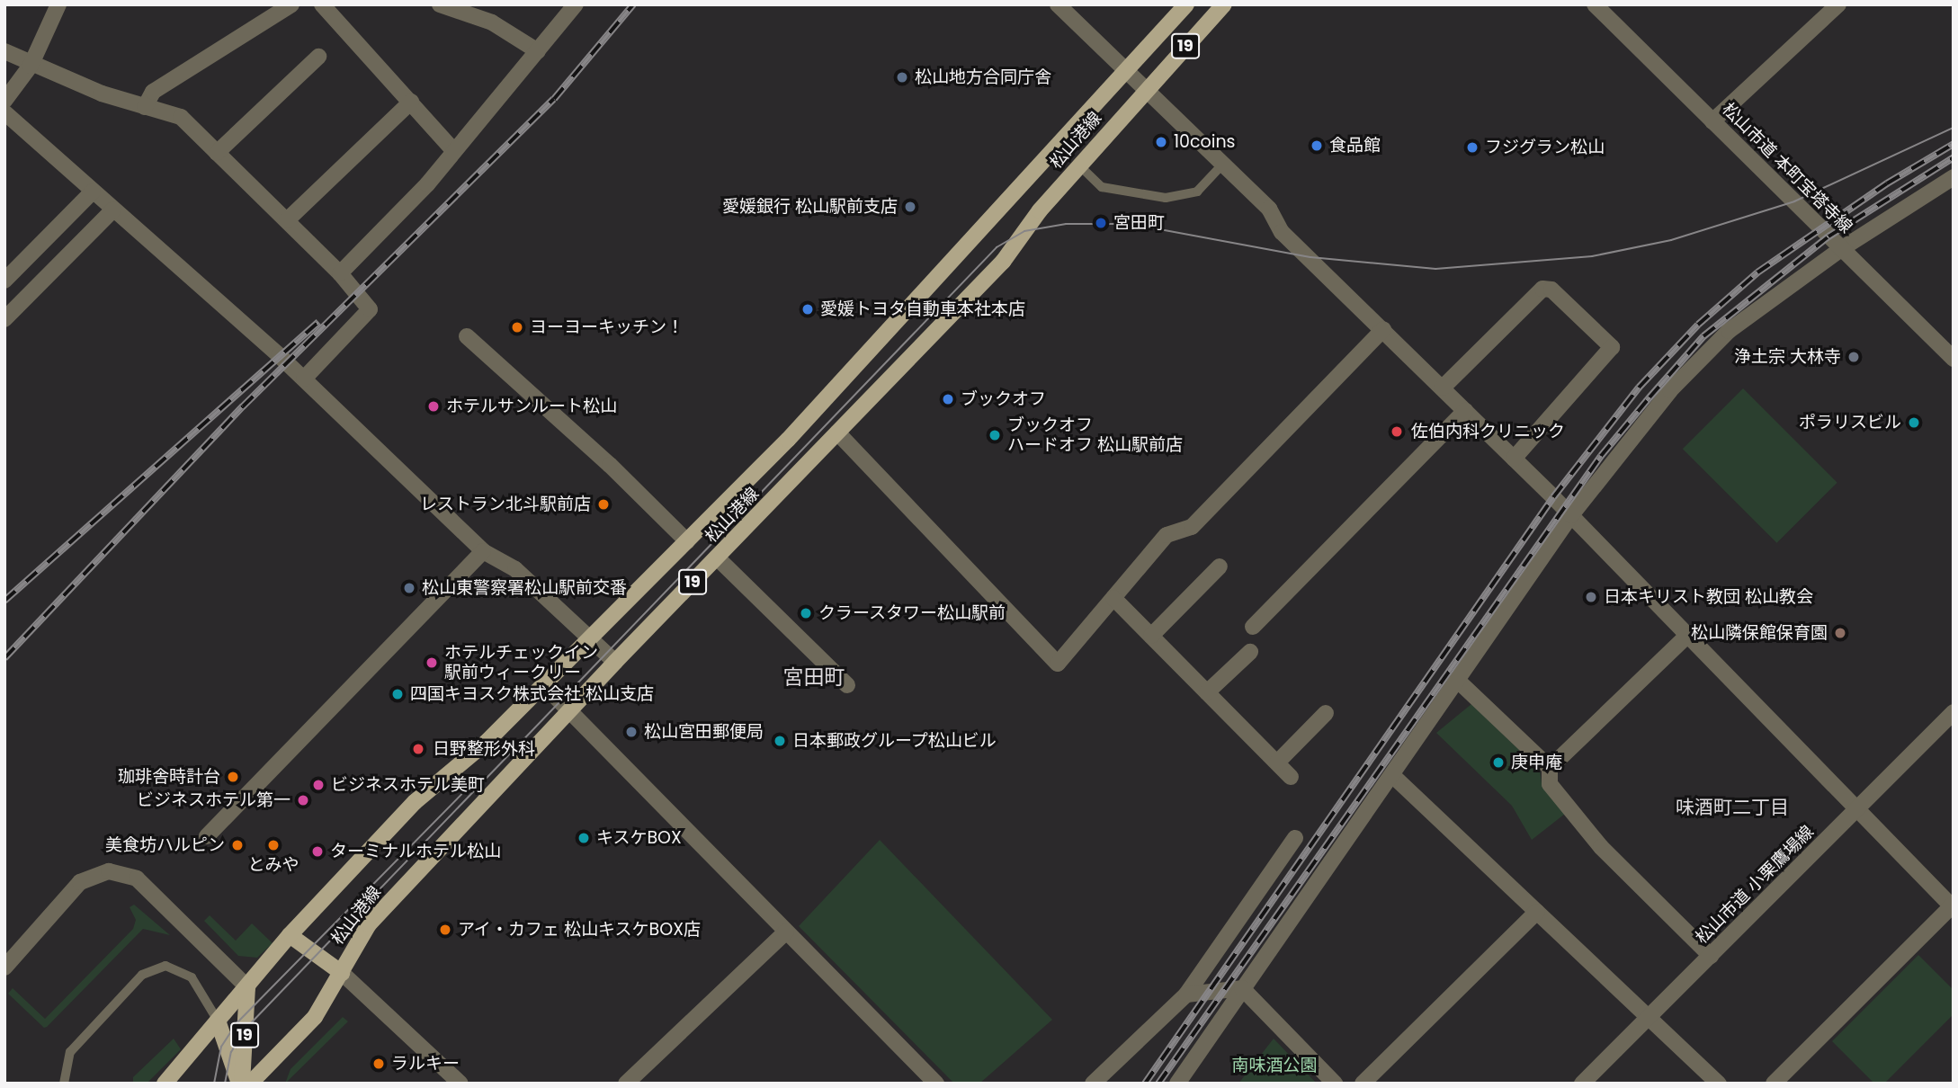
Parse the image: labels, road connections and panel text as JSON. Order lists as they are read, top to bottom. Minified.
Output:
{"streets":{"main road":["19","松山港線"],"street":["松山市道 本町宝塔寺線","松山市道 小栗鷹場線"]},"crossings":[["19","松山港線"]],"districts":["宮田町","味酒町二丁目"],"parks":["南味酒公園"],"places":["松山地方合同庁舎","10coins","食品館","フジグラン松山","愛媛銀行 松山駅前支店","宮田町","愛媛トヨタ自動車本社本店","ヨーヨーキッチン！","浄土宗 大林寺","ブックオフ","ホテルサンルート松山","ポラリスビル","佐伯内科クリニック","ブックオフ ハードオフ 松山駅前店","レストラン北斗駅前店","松山東警察署松山駅前交番","日本キリスト教団 松山教会","クラースタワー松山駅前","松山隣保館保育園","ホテルチェックイン 駅前ウィークリー","四国キヨスク株式会社 松山支店","松山宮田郵便局","日本郵政グループ松山ビル","日野整形外科","庚申庵","珈琲舎時計台","ビジネスホテル美町","ビジネスホテル第一","キスケBOX","美食坊ハルピン","とみや","ターミナルホテル松山","アイ・カフェ 松山キスケBOX店","ラルキー"]}
